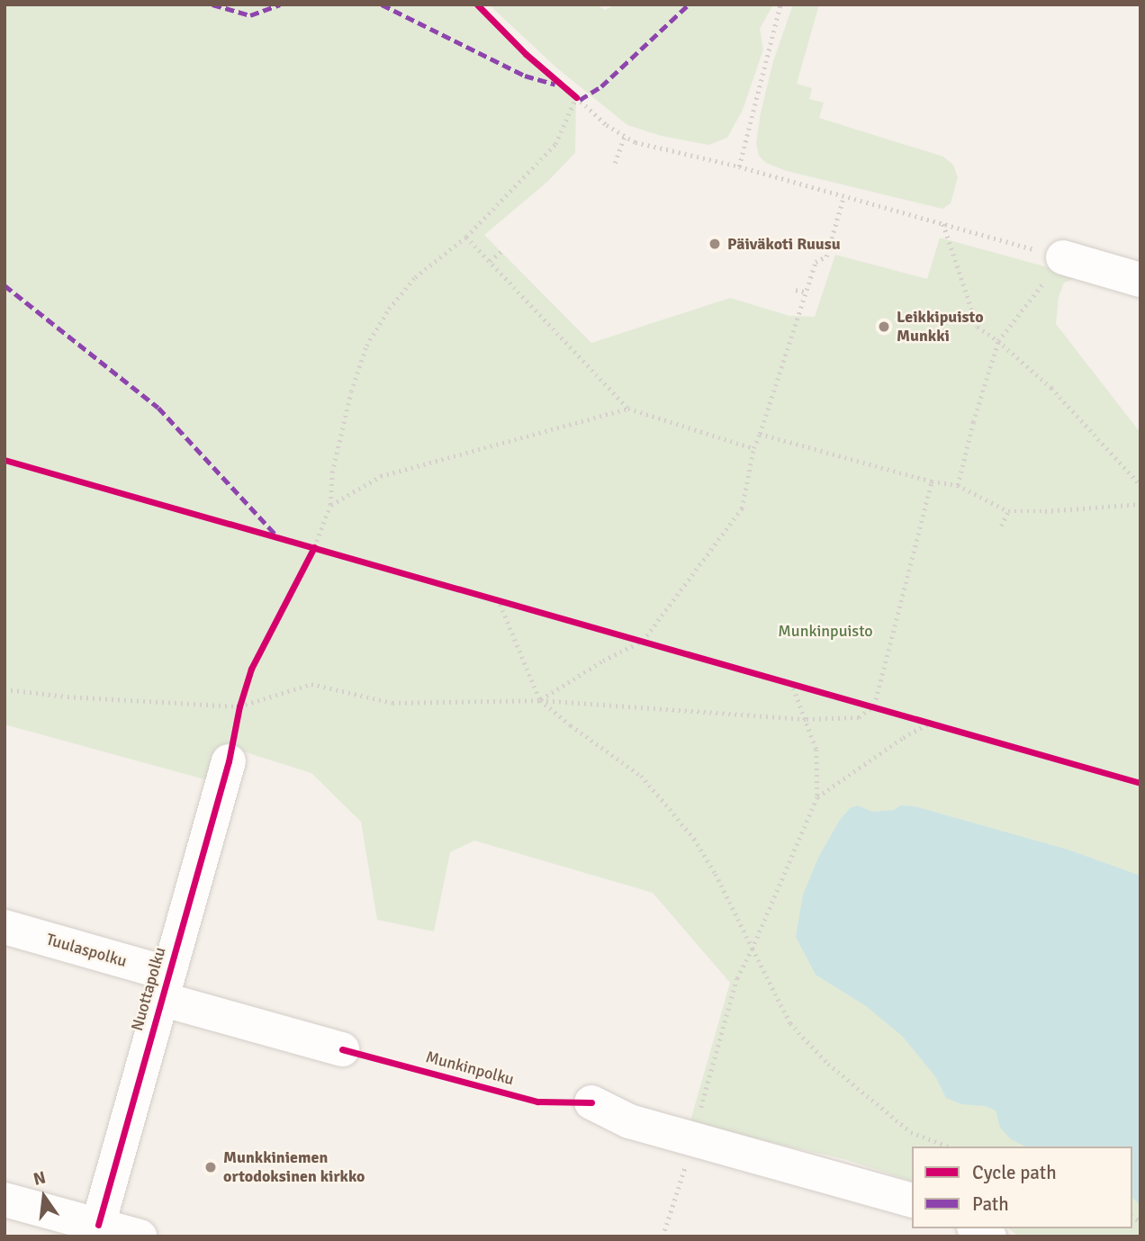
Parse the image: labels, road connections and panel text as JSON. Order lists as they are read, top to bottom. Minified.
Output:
{"streets":{"street":["Tuulaspolku","Nuottapolku"],"cycle path":["Munkinpolku"]},"crossings":[["Tuulaspolku","Nuottapolku"]],"parks":["Munkinpuisto"],"places":["Päiväkoti Ruusu","Leikkipuisto Munkki","Munkkiniemen ortodoksinen kirkko"],"legend":["Cycle path","Path"],"north":"top"}
